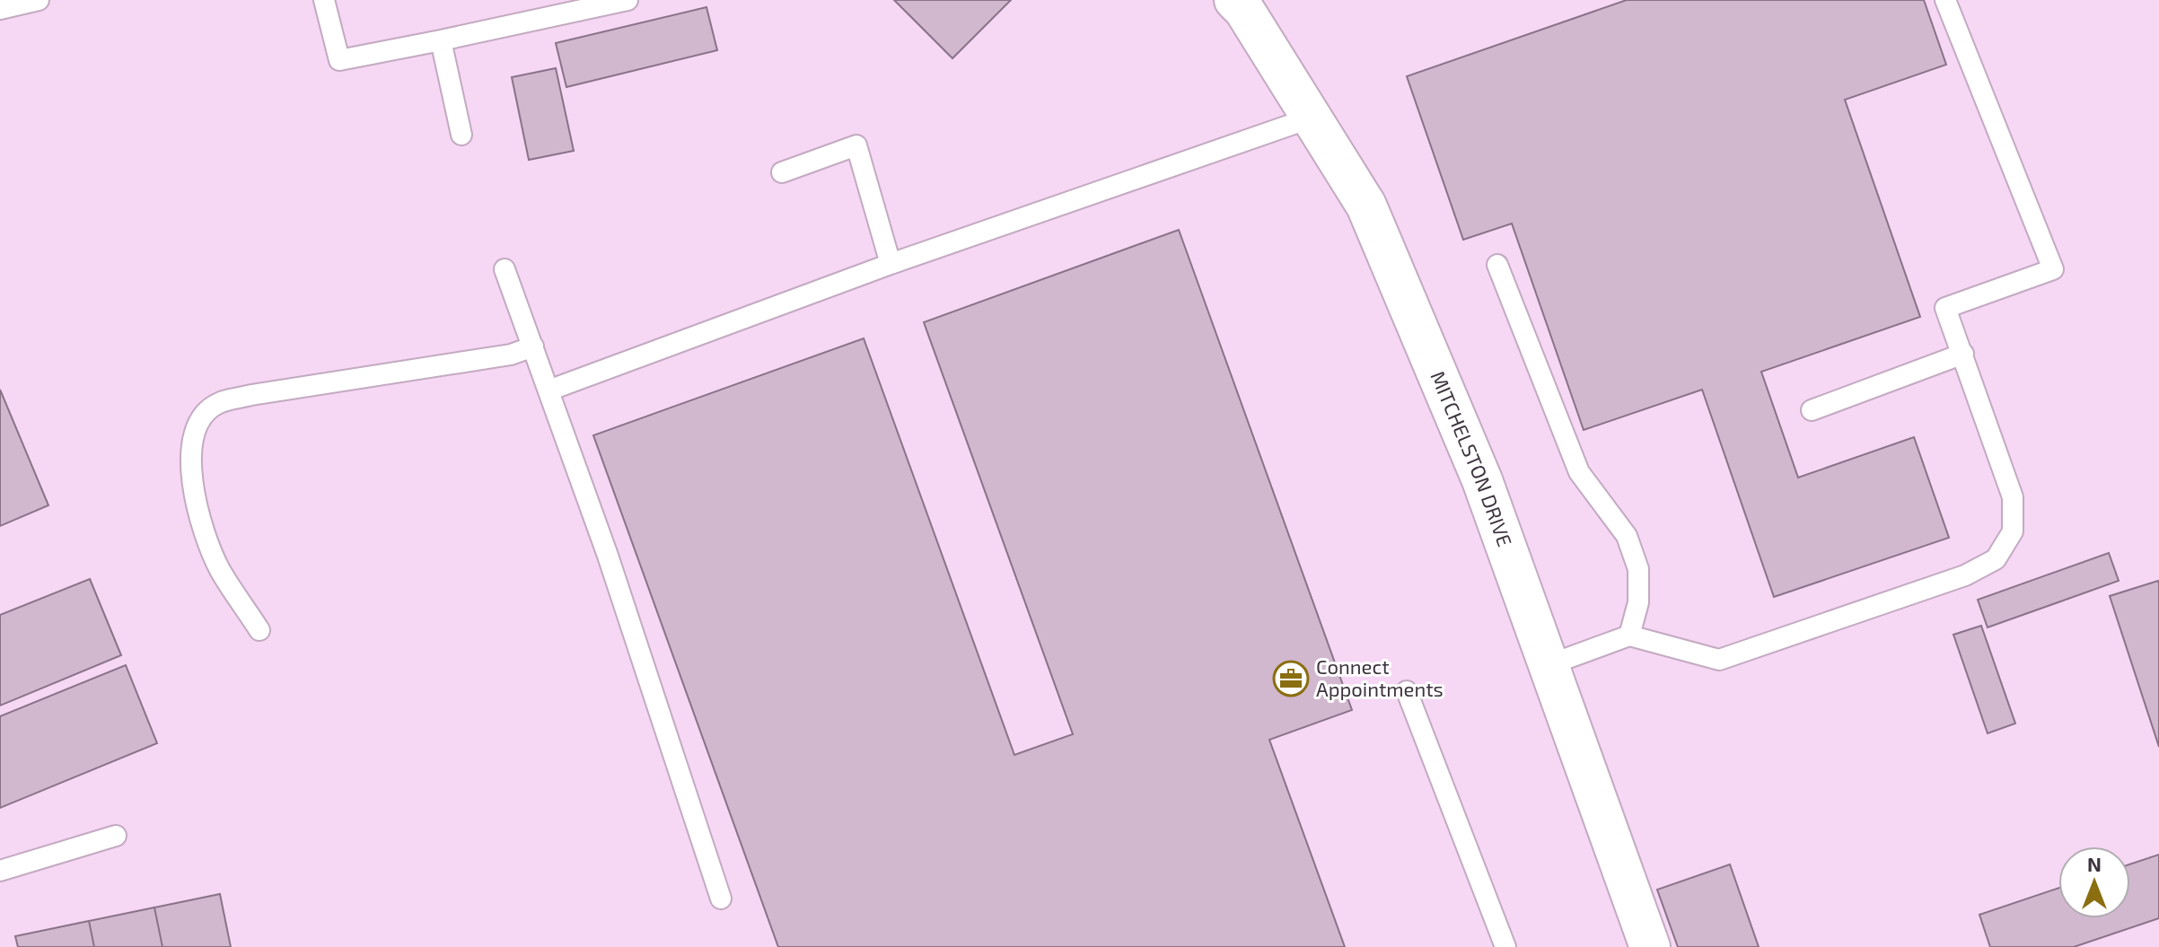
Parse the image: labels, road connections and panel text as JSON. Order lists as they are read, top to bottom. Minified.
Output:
{"streets":{"street":["MITCHELSTON DRIVE"]},"places":{"office":["Connect Appointments"]},"north":"top"}
